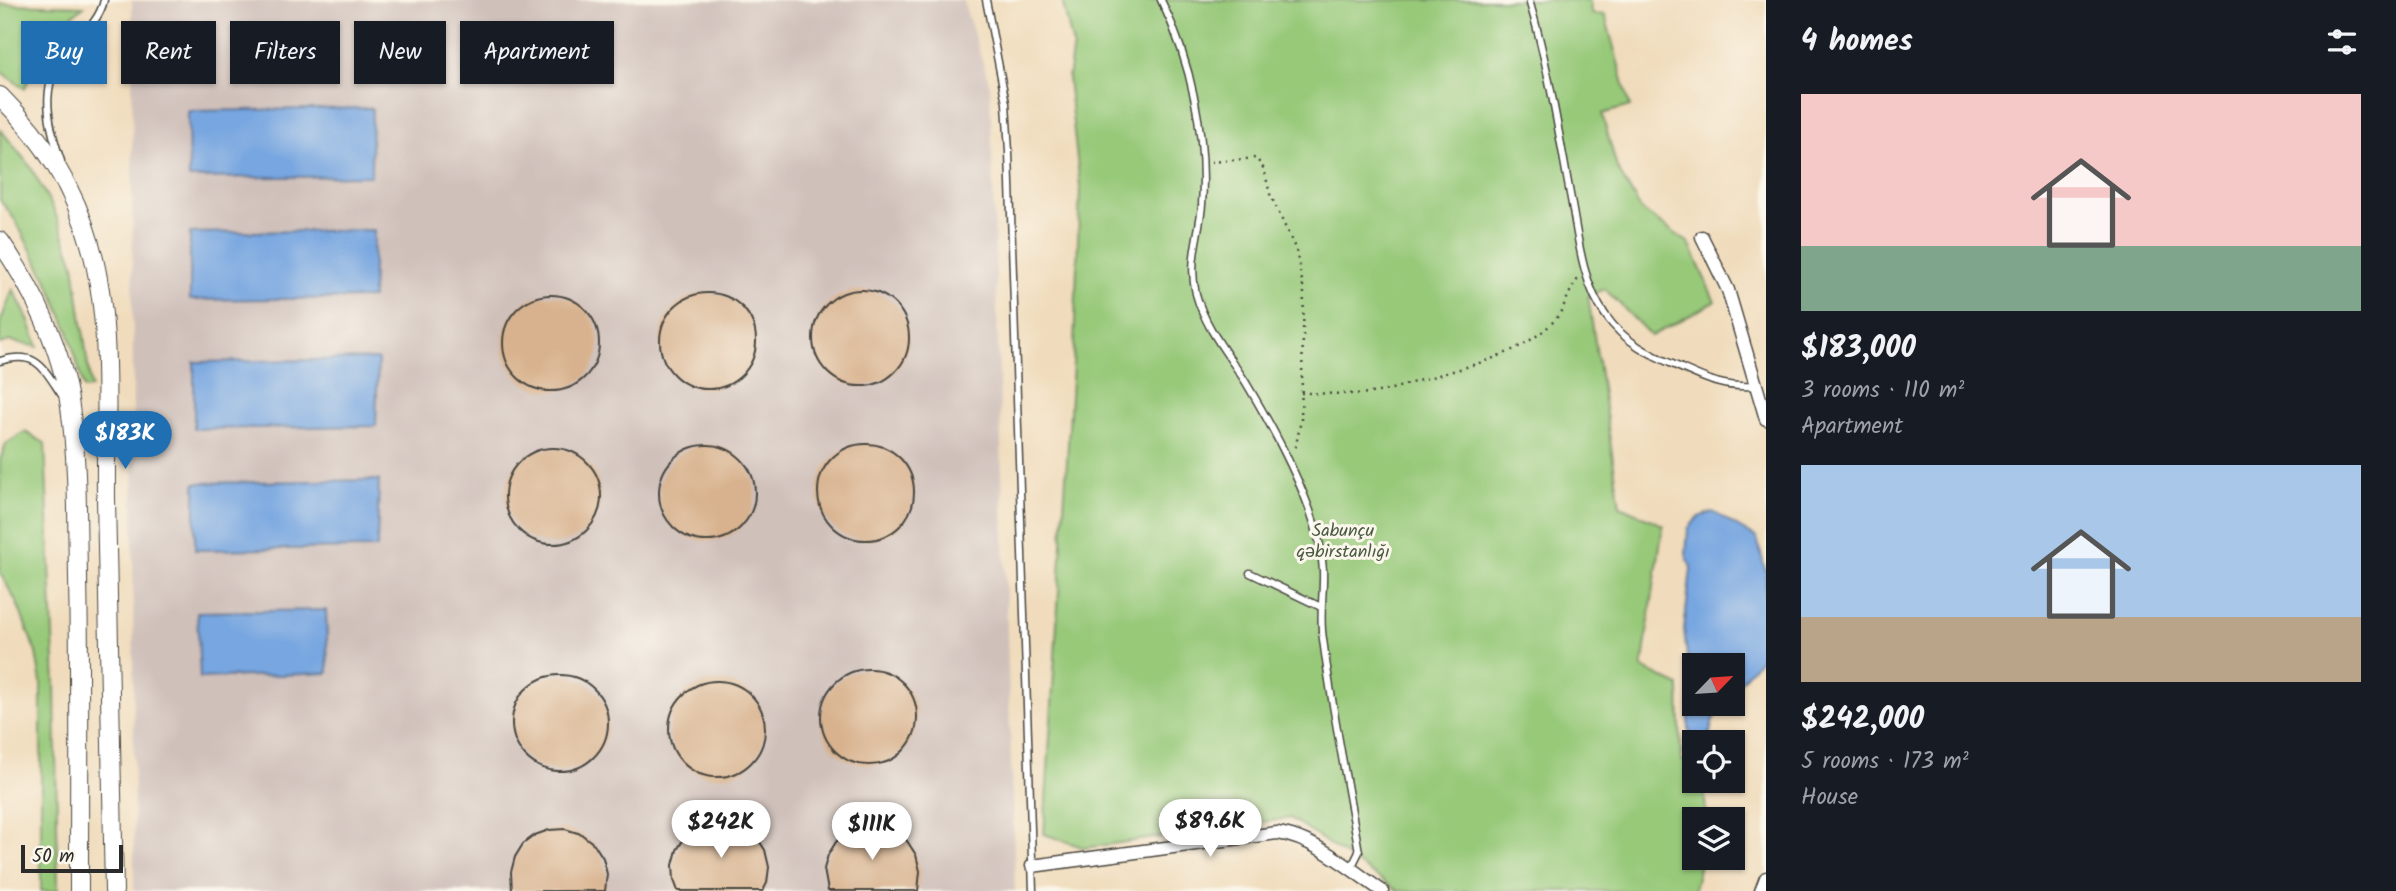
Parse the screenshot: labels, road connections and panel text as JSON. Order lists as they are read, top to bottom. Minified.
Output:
{"parks":["Sabunçu qəbirstanlığı"],"scale_bar":"50 m","north":"top right","page":{"heading":"4 homes","chip":["Buy","Rent","Filters","New","Apartment"],"list":[{"name":"$183,000","note":"3 rooms · 110 m² · Apartment"},{"name":"$242,000","note":"5 rooms · 173 m² · House"}],"price":["$183K","$89.6K","$242K","$111K"],"scale":"50 m"}}
